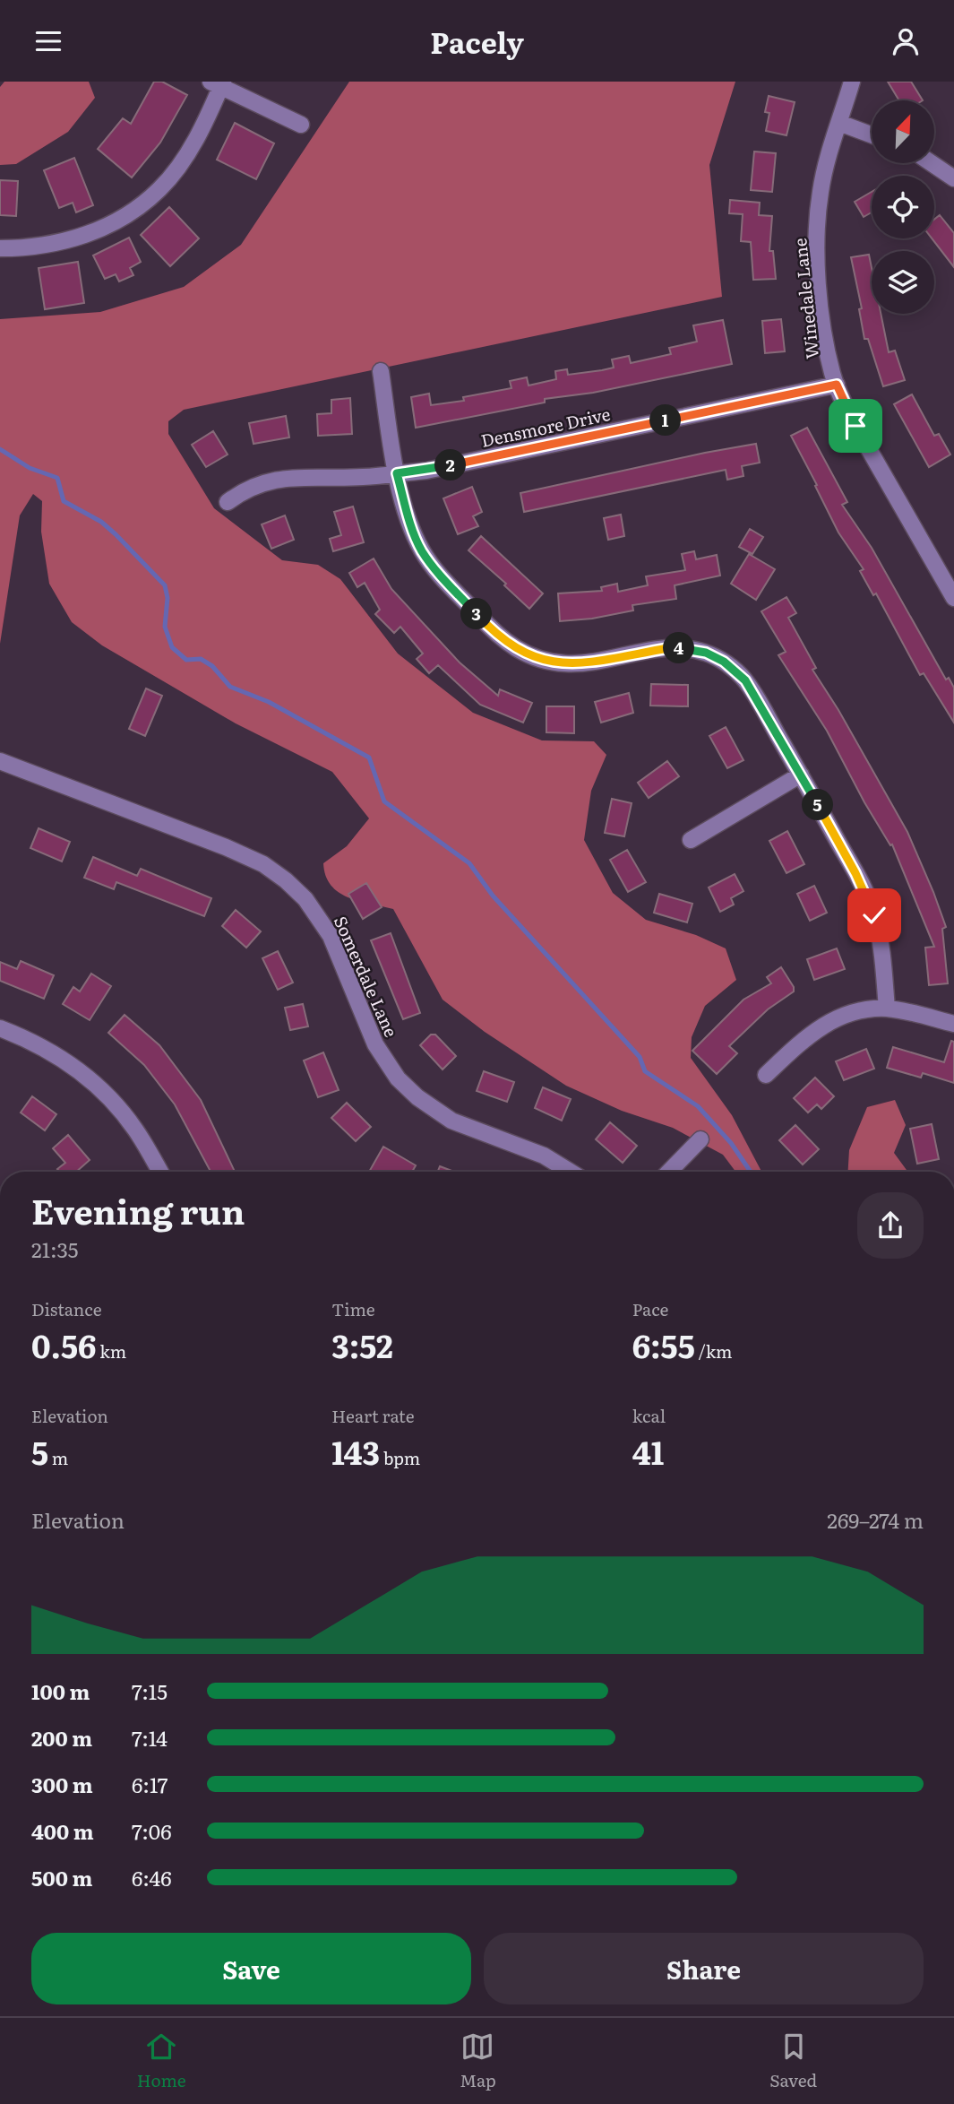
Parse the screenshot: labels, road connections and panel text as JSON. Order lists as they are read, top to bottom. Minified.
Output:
{"streets":{"street":["Winedale Lane","Densmore Drive","Somerdale Lane"]},"crossings":[["Winedale Lane","Densmore Drive"]],"north":"top right","page":{"header":"Pacely","pins":["1","2","3","4","5"],"heading":["Evening run","21:35"],"stats":[["Distance","0.56 km"],["Time","3:52"],["Pace","6:55 /km"],["Elevation","5 m"],["Heart rate","143 bpm"],["kcal","41"]],"chart":["Elevation","269–274 m"],"list":[{"name":"100 m","note":"7:15"},{"name":"200 m","note":"7:14"},{"name":"300 m","note":"6:17"},{"name":"400 m","note":"7:06"},{"name":"500 m","note":"6:46"}],"buttons":["Save","Share"],"tabs":["Home","Map","Saved"]}}
